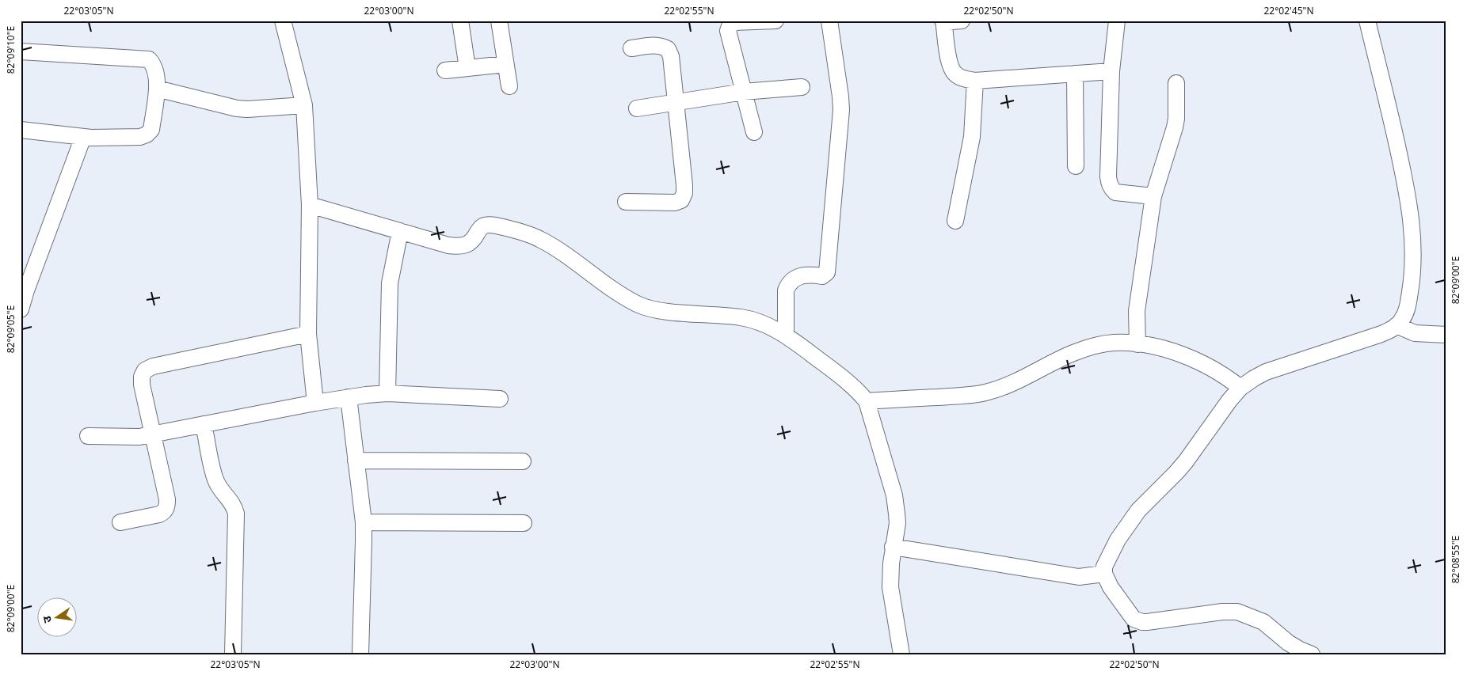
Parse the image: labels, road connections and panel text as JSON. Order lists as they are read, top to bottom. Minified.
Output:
{"north":"left","coordinates":["22°03'05\"N","22°03'00\"N","22°02'55\"N","22°02'50\"N","22°02'45\"N","82°09'10\"E","82°09'00\"E","82°09'05\"E","82°08'55\"E"]}
